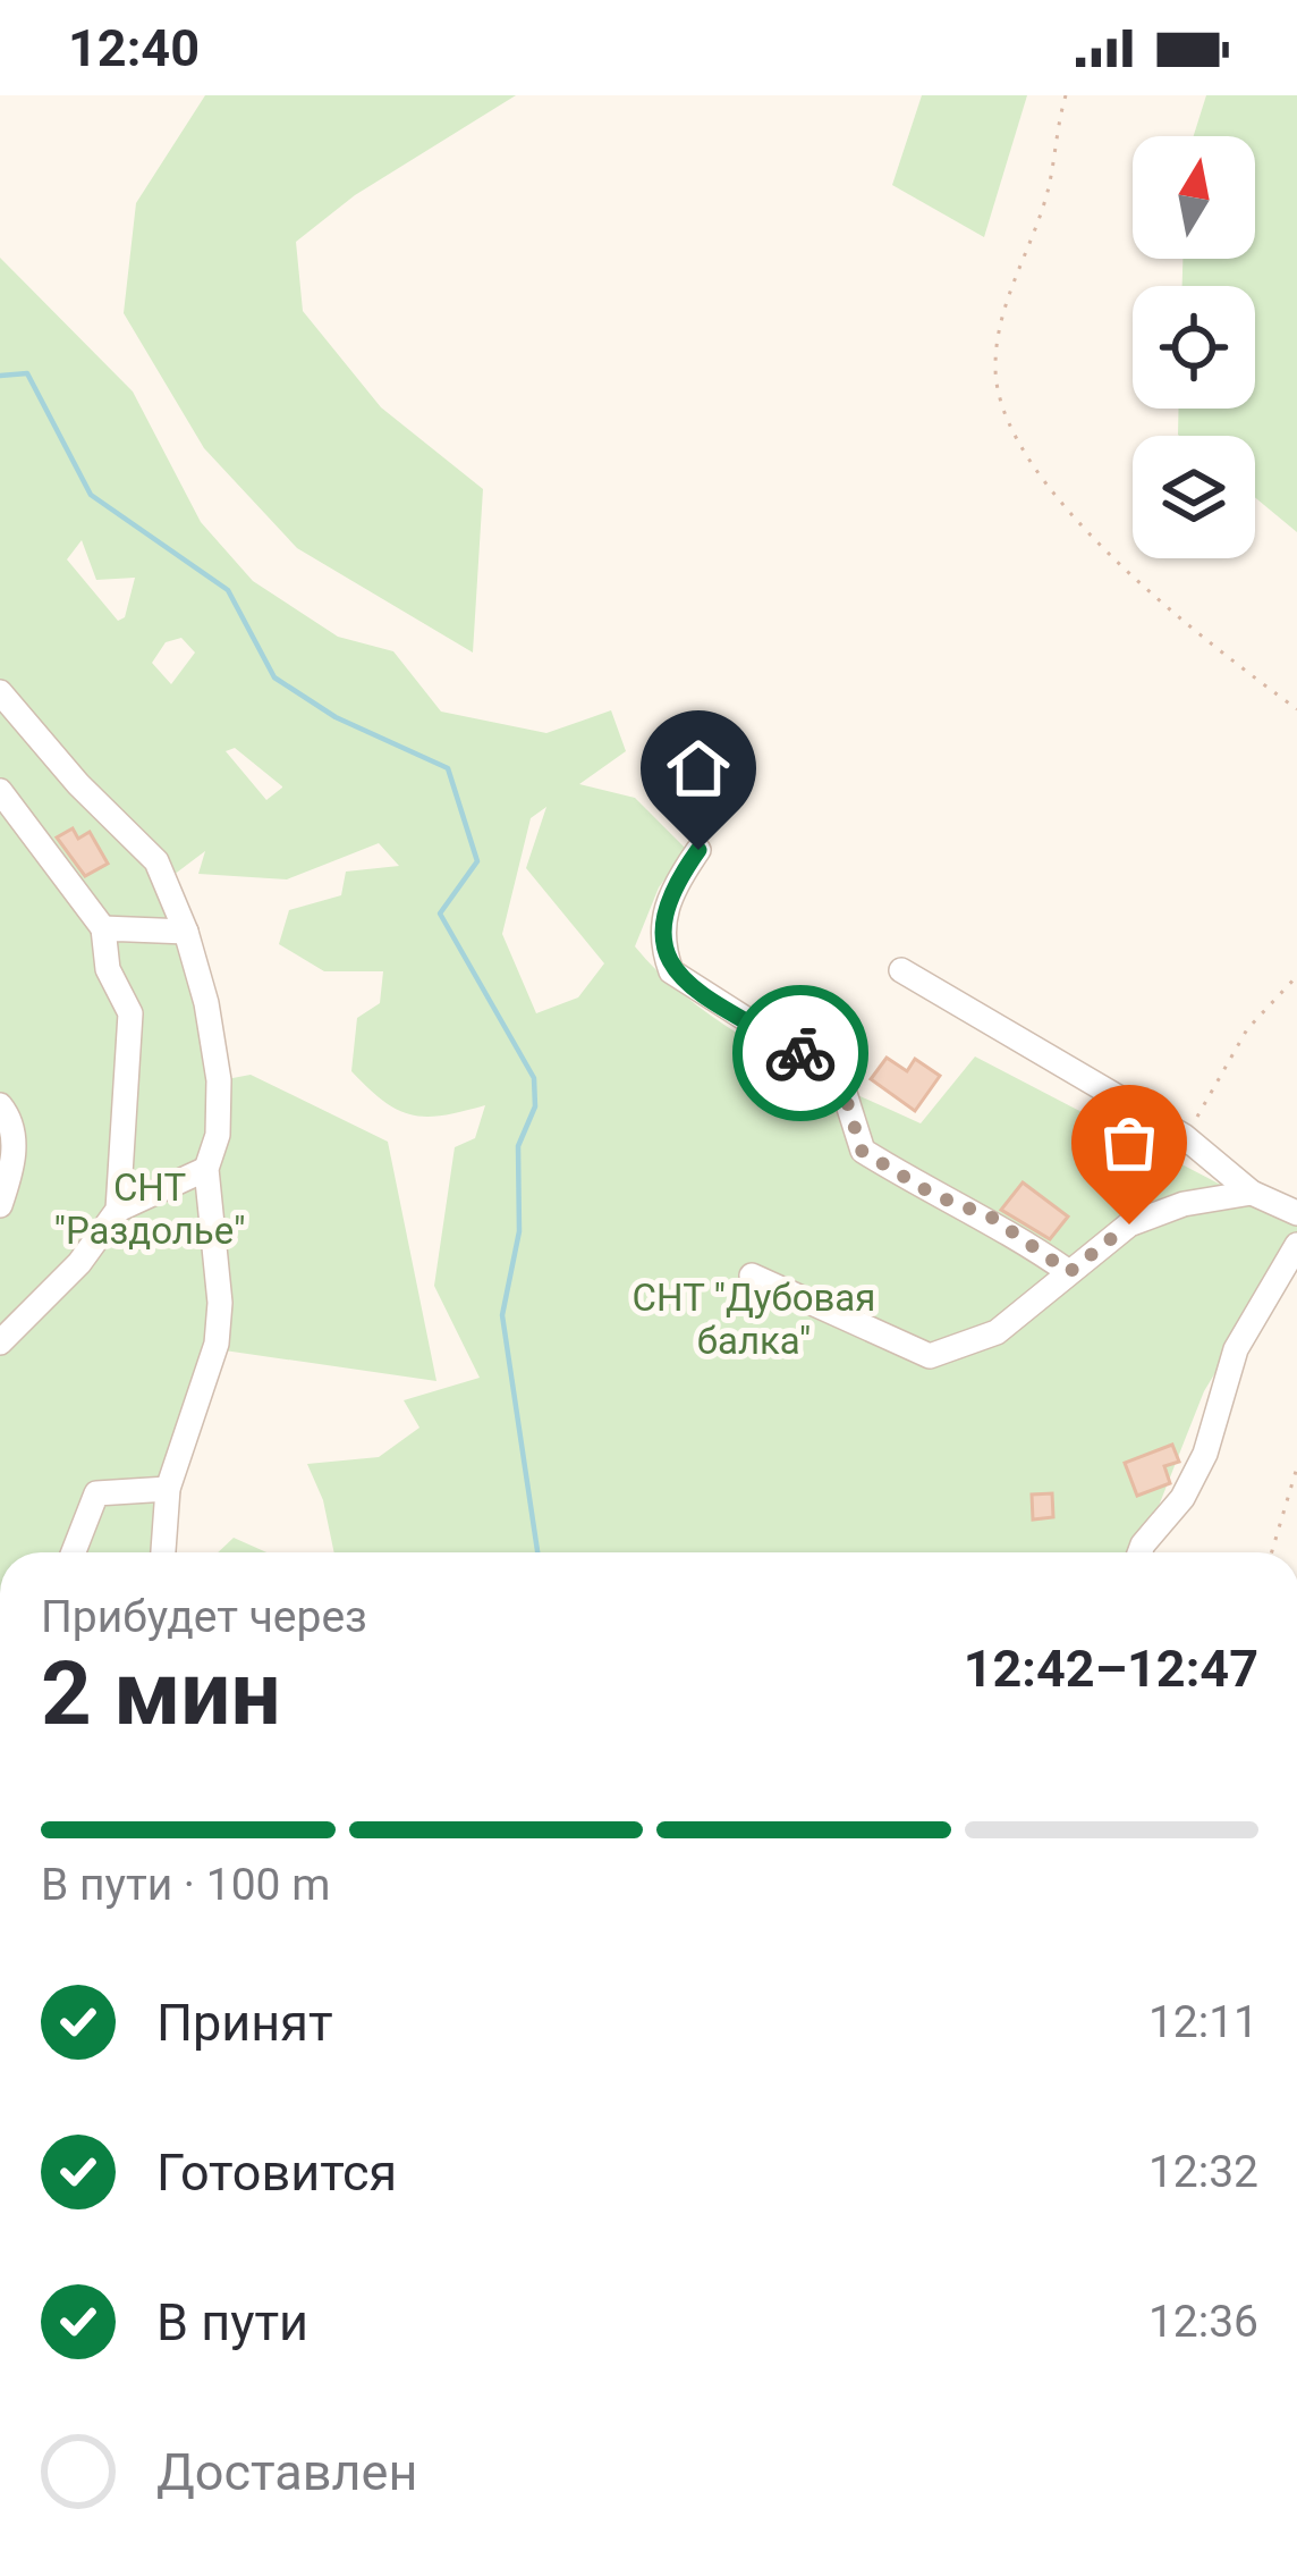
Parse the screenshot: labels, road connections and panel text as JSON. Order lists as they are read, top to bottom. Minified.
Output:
{"parks":["СНТ \"Раздолье\"","СНТ \"Дубовая балка\""],"north":"top","page":{"status":"12:40","heading":["2 мин","Прибудет через","12:42–12:47"],"bar":"В пути · 100 m","list":[["Принят","12:11"],["Готовится","12:32"],["В пути","12:36"],"Доставлен"]}}
